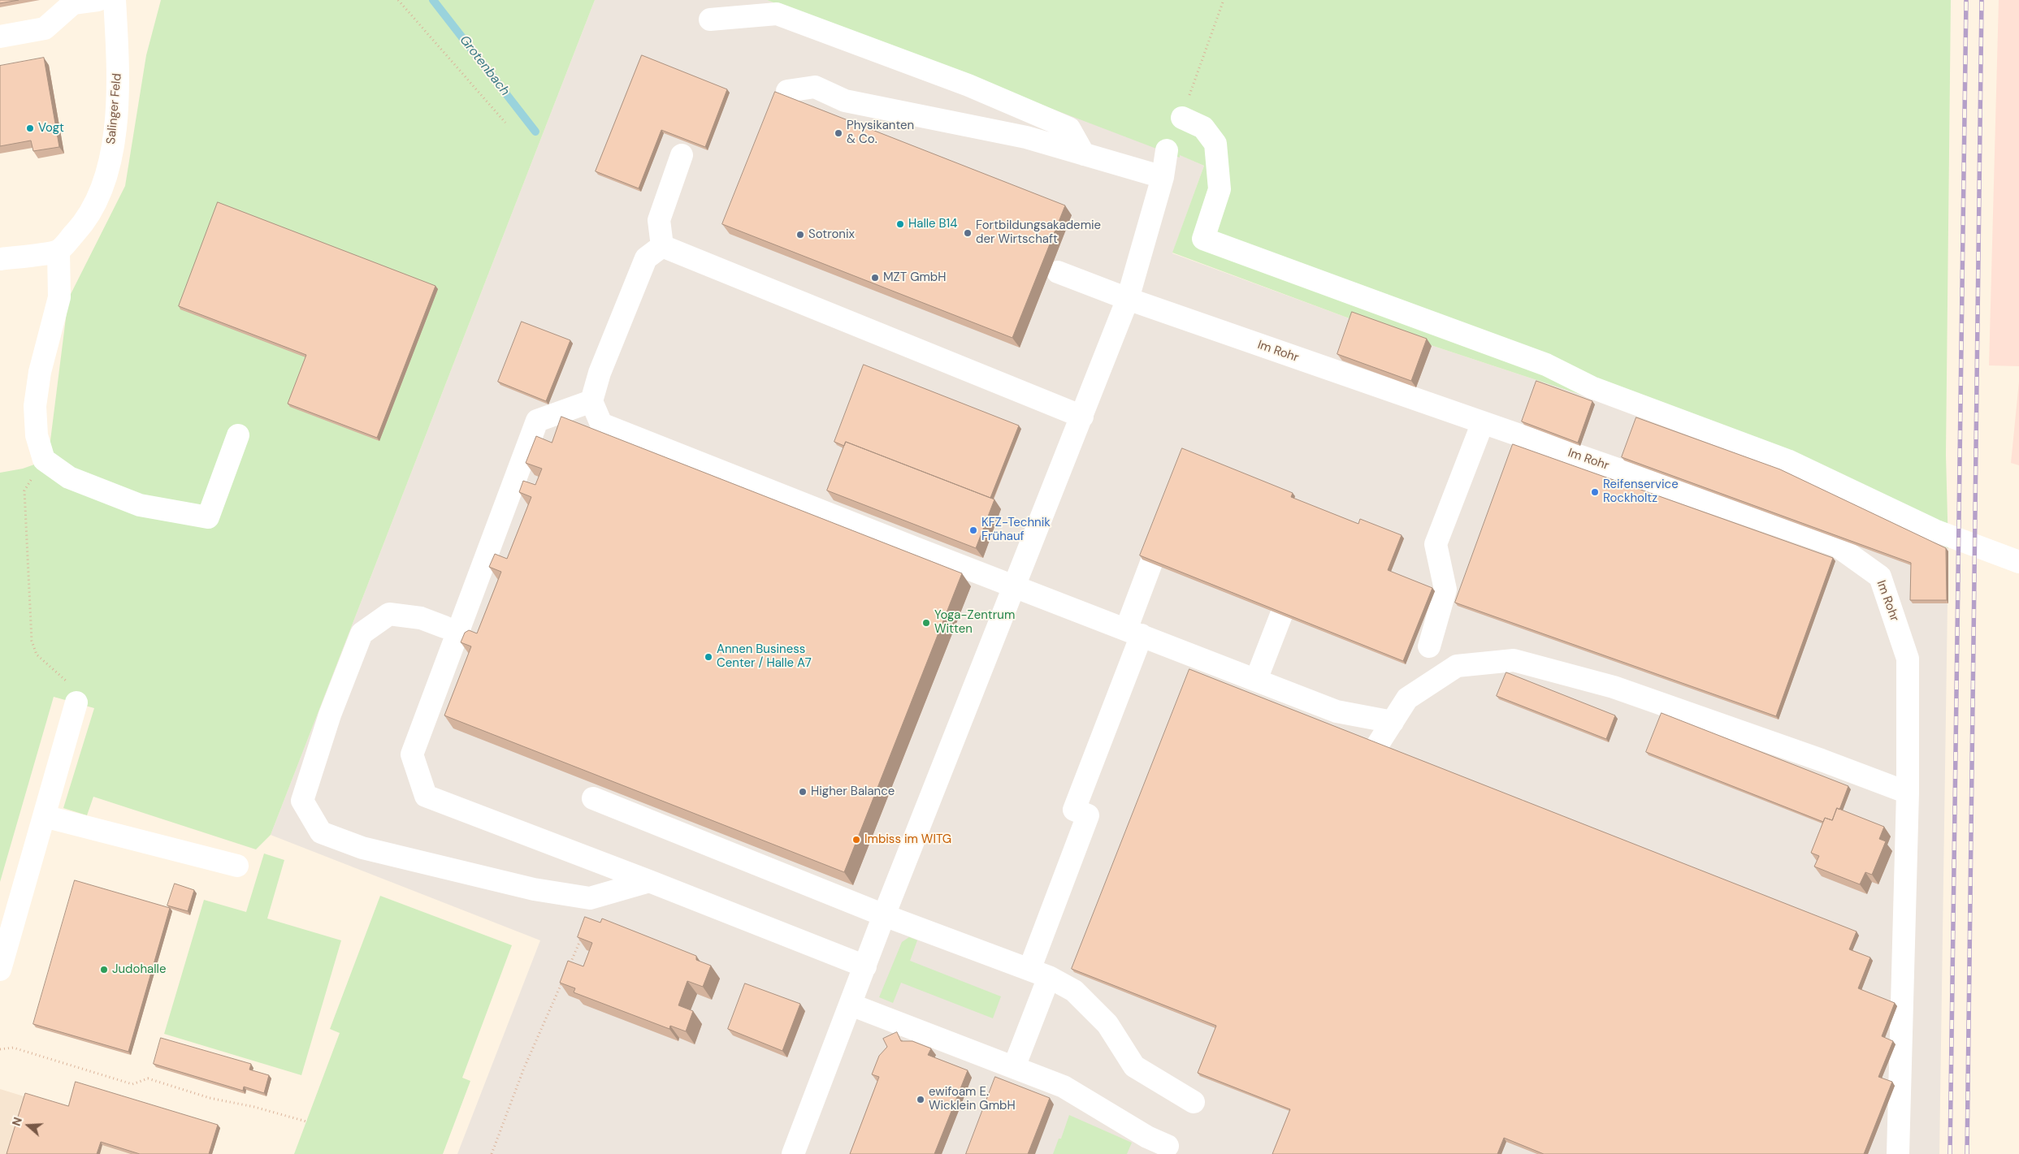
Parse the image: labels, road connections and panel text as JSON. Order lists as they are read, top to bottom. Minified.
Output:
{"streets":{"street":["Salinger Feld","Im Rohr"]},"water":["Grotenbach"],"places":["Vogt","Physikanten & Co.","Halle B14","Fortbildungsakademie der Wirtschaft","Sotronix","MZT GmbH","Reifenservice Rockholtz","KFZ-Technik Frühauf","Yoga-Zentrum Witten","Annen Business Center / Halle A7","Higher Balance","Imbiss im WITG","Judohalle","ewifoam E. Wicklein GmbH"],"north":"left"}
